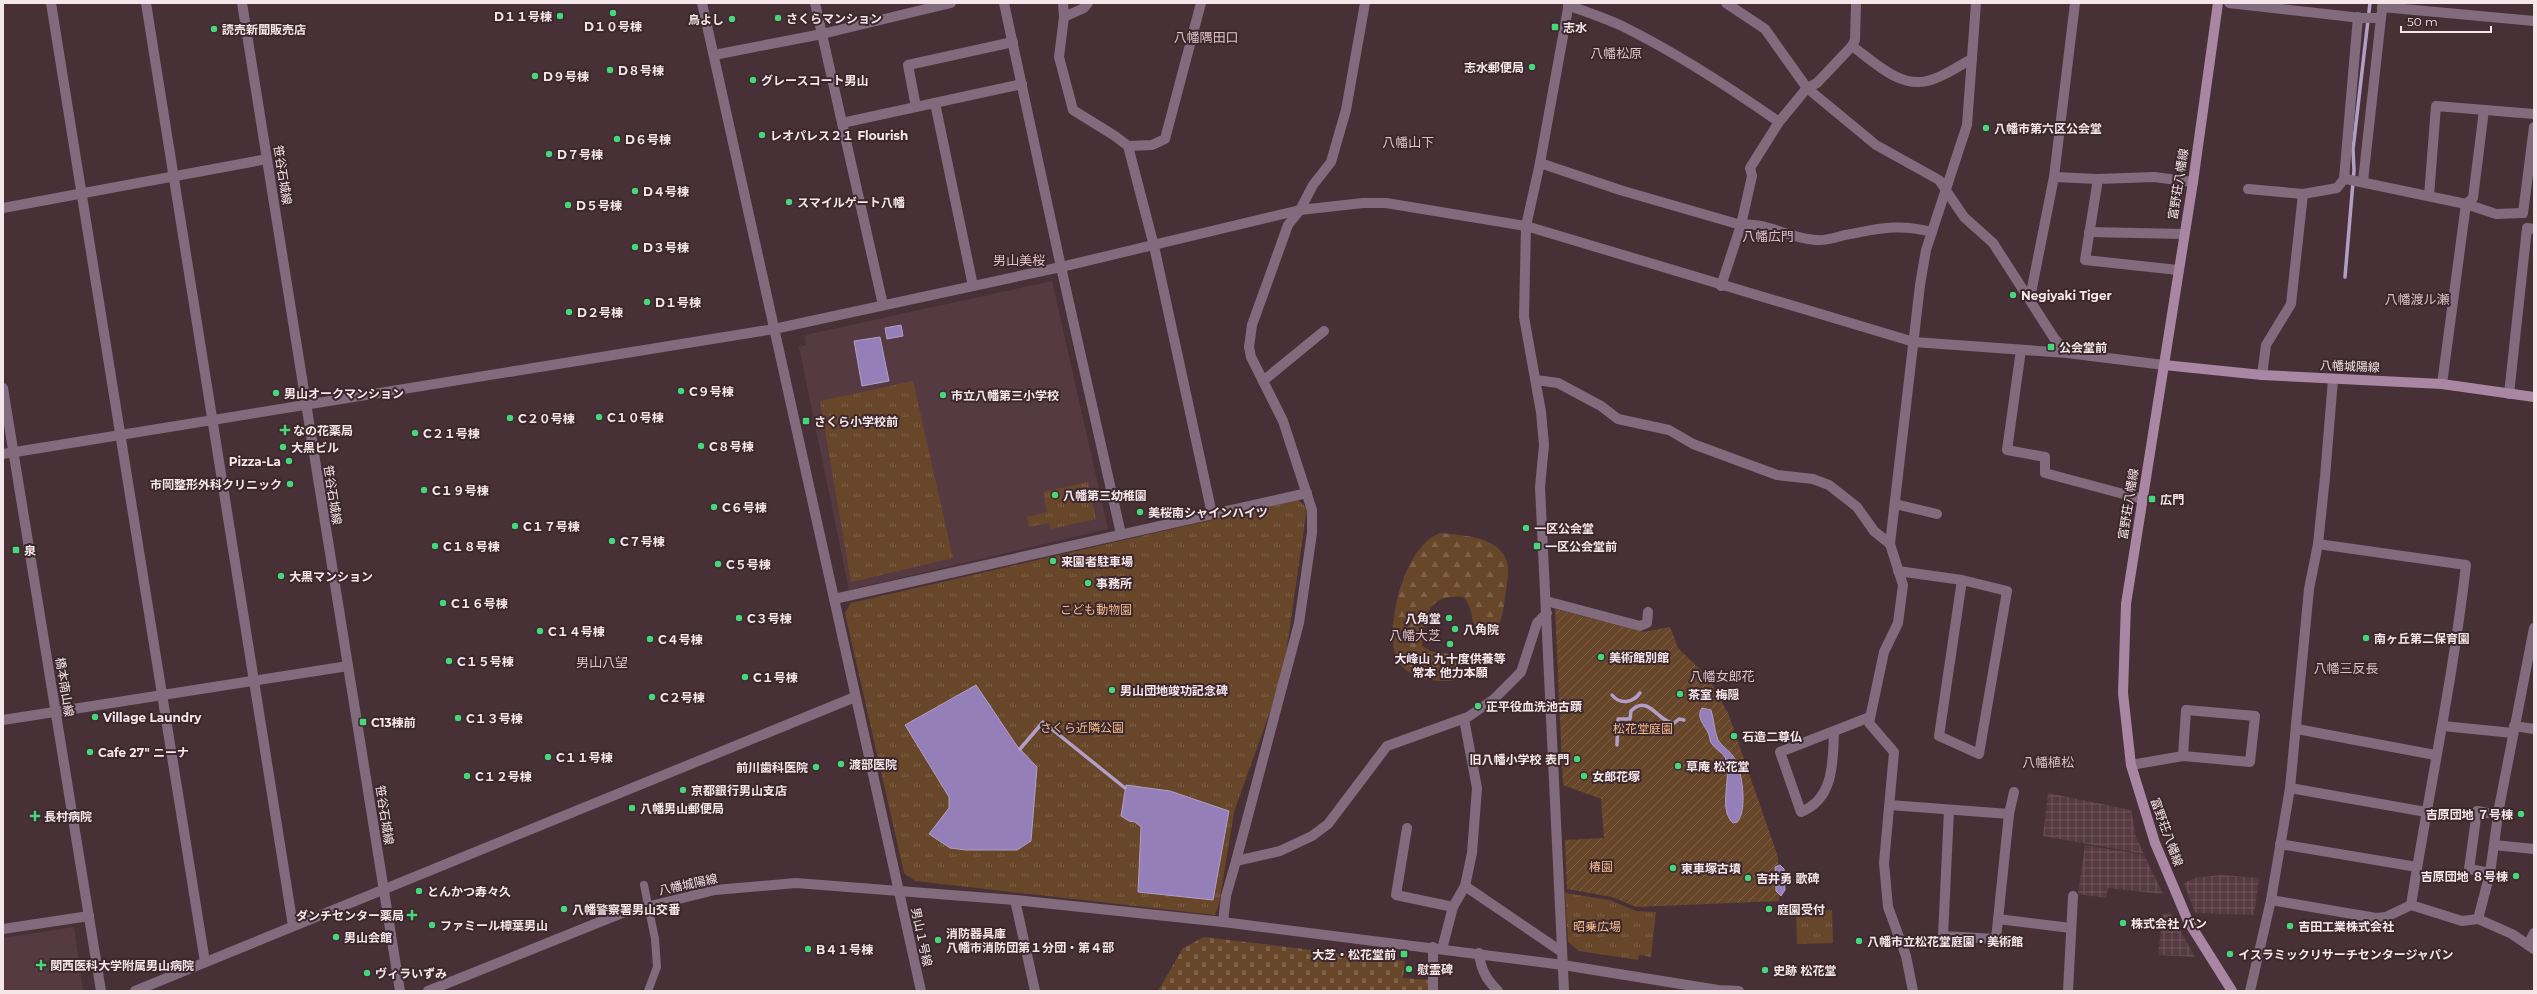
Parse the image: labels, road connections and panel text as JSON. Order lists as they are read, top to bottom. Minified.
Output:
{"streets":{"main road":["富野荘八幡線","八幡城陽線"],"street":["笹谷石城線","橋本南山線","男山１号線"]},"crossings":[["富野荘八幡線","八幡城陽線"],["八幡城陽線","男山１号線"]],"districts":["八幡隅田口","八幡松原","八幡山下","八幡広門","男山美桜","八幡渡ル瀬","八幡大芝","男山八望","八幡三反長","八幡女郎花","八幡植松"],"parks":["こども動物園","さくら近隣公園","松花堂庭園","椿園","昭乗広場"],"places":{"other":["D１０号棟","D１１号棟","さくらマンション","鳥よし","読売新聞販売店","志水郵便局","D８号棟","D９号棟","グレースコート男山","八幡市第六区公会堂","レオパレス２１ Flourish","D６号棟","D７号棟","D４号棟","スマイルゲート八幡","D５号棟","D３号棟","Negiyaki Tiger","D１号棟","D２号棟","C９号棟","男山オークマンション","市立八幡第三小学校","C１０号棟","C２０号棟","C２１号棟","C８号棟","大黒ビル","Pizza-La","市岡整形外科クリニック","C１９号棟","八幡第三幼稚園","C６号棟","美桜南シャインハイツ","C１７号棟","一区公会堂","C７号棟","C１８号棟","来園者駐車場","C５号棟","大黒マンション","事務所","C１６号棟","C３号棟","八角堂","八角院","C１４号棟","南ヶ丘第二保育園","C４号棟","大峰山 九十度供養等 常本 他力本願","美術館別館","C１５号棟","C１号棟","男山団地竣功記念碑","茶室 梅隠","C２号棟","正平役血洗池古蹟","Village Laundry","C１３号棟","石造二尊仏","Cafe 27\" ニーナ","C１１号棟","旧八幡小学校 表門","渡部医院","草庵 松花堂","前川歯科医院","C１２号棟","女郎花塚","京都銀行男山支店","八幡男山郵便局","吉原団地 ７号棟","東車塚古墳","吉原団地 ８号棟","吉井勇 歌碑","とんかつ寿々久","八幡警察署男山交番","庭園受付","株式会社 バン","ファミール樟葉男山","吉田工業株式会社","男山会館","消防器具庫 八幡市消防団第１分団・第４部","八幡市立松花堂庭園・美術館","B４１号棟","イスラミックリサーチセンタージャパン","慰霊碑","史跡 松花堂","ヴィラいずみ"],"transit":["志水","公会堂前","さくら小学校前","広門","一区公会堂前","泉","C13棟前","大芝・松花堂前"],"health":["なの花薬局","長村病院","ダンチセンター薬局","関西医科大学附属男山病院"]},"scale_bar":"50 m"}
